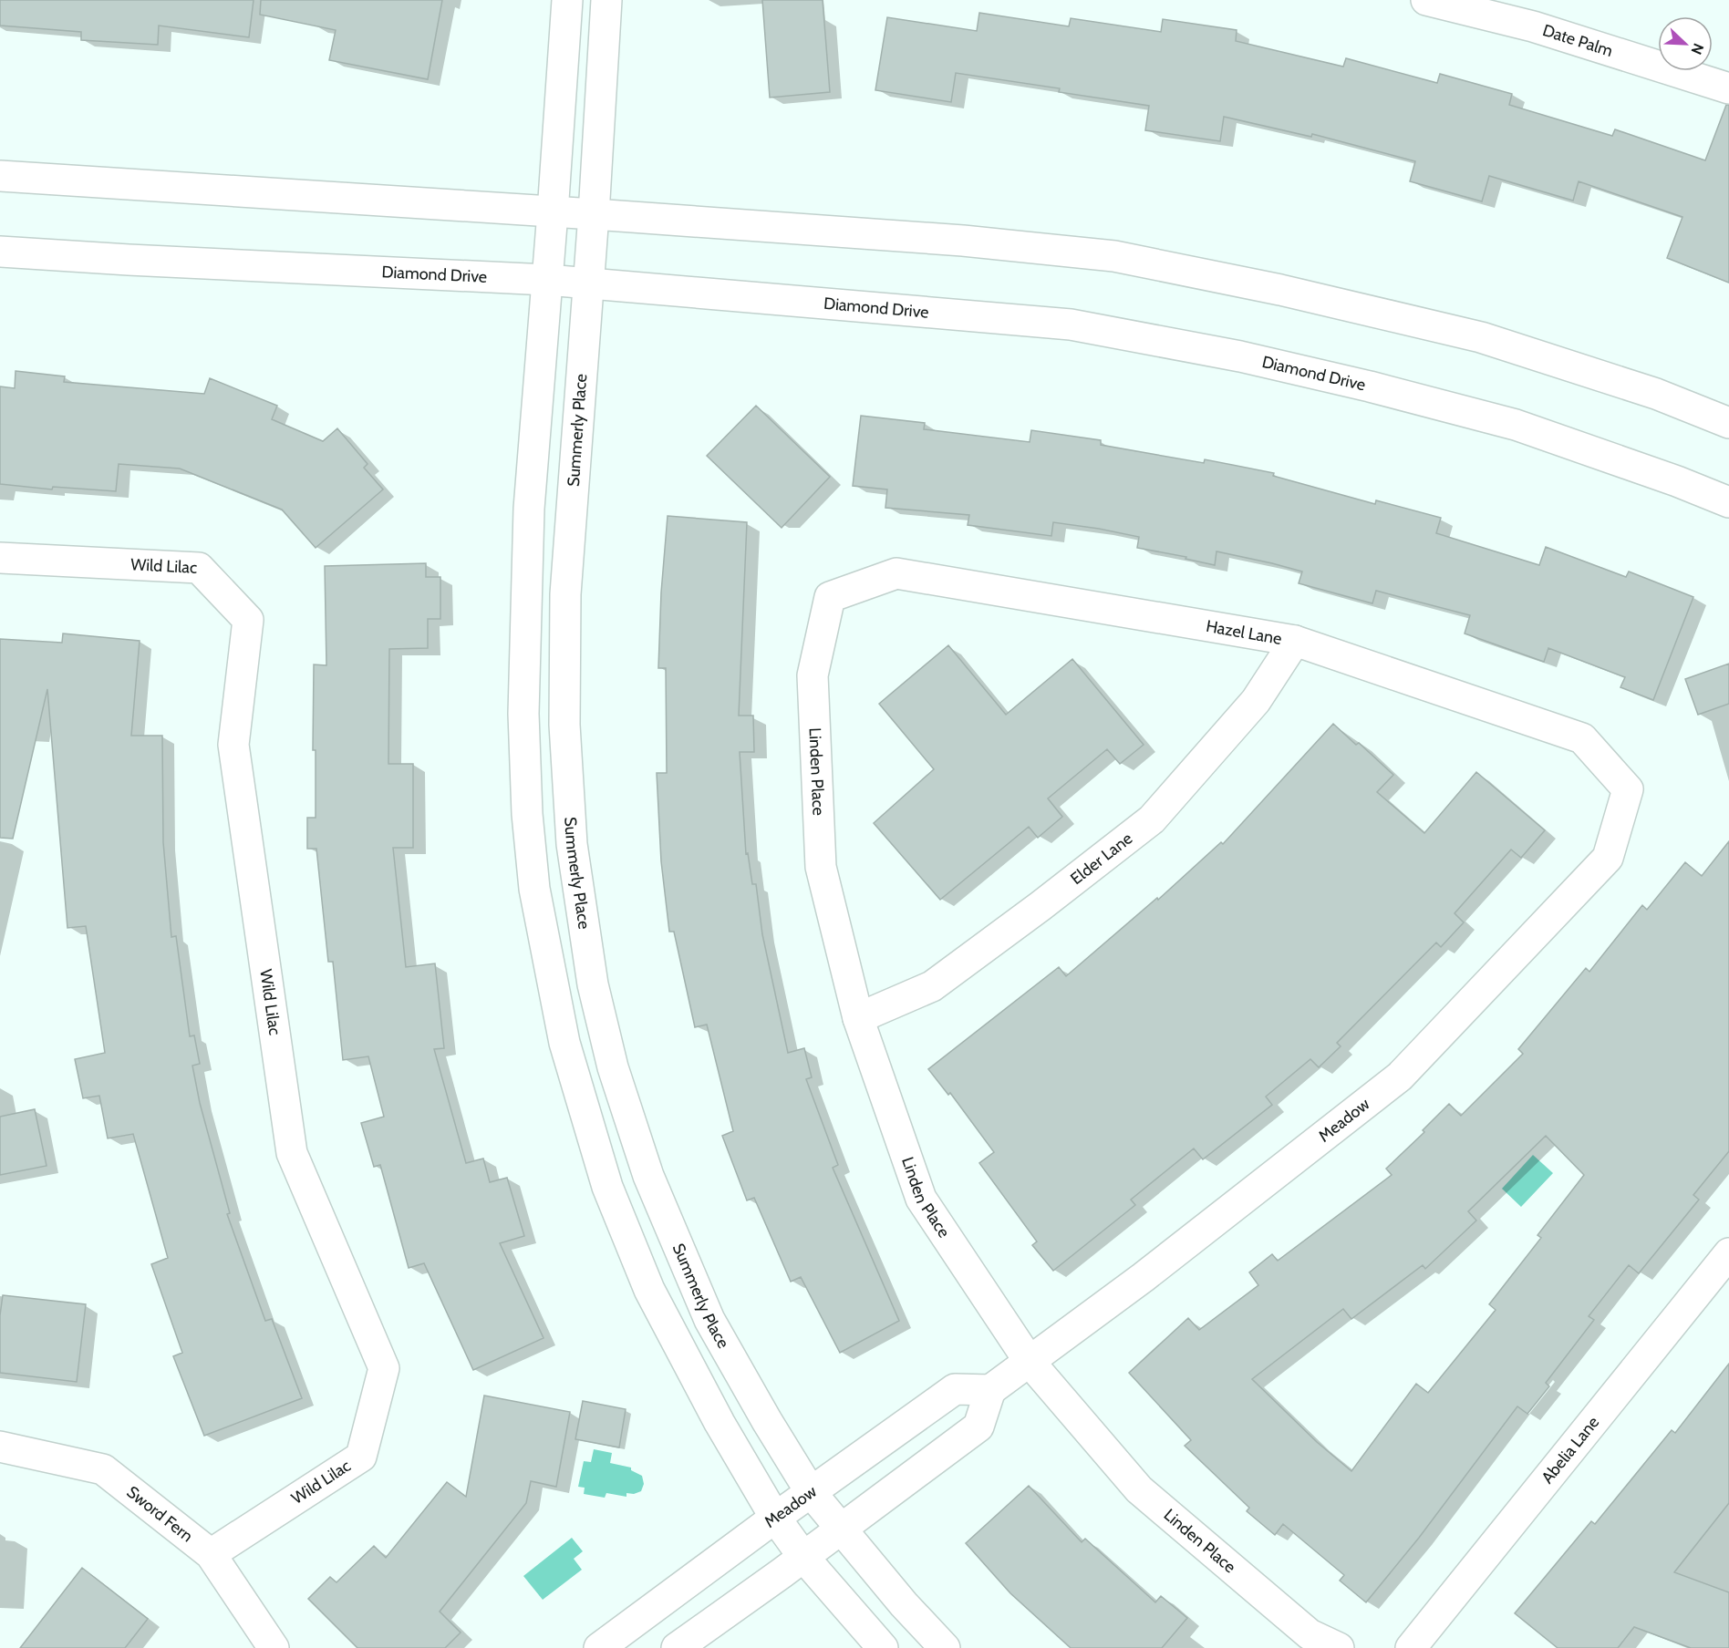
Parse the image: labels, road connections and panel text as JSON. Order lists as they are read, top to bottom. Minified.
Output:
{"streets":{"street":["Date Palm","Diamond Drive","Summerly Place","Wild Lilac","Hazel Lane","Linden Place","Elder Lane","Meadow","Abelia Lane","Sword Fern"]},"crossings":[["Diamond Drive","Summerly Place"],["Summerly Place","Meadow"],["Wild Lilac","Sword Fern"],["Hazel Lane","Linden Place"],["Hazel Lane","Elder Lane"],["Hazel Lane","Meadow"],["Linden Place","Elder Lane"],["Linden Place","Meadow"]],"north":"bottom right"}
